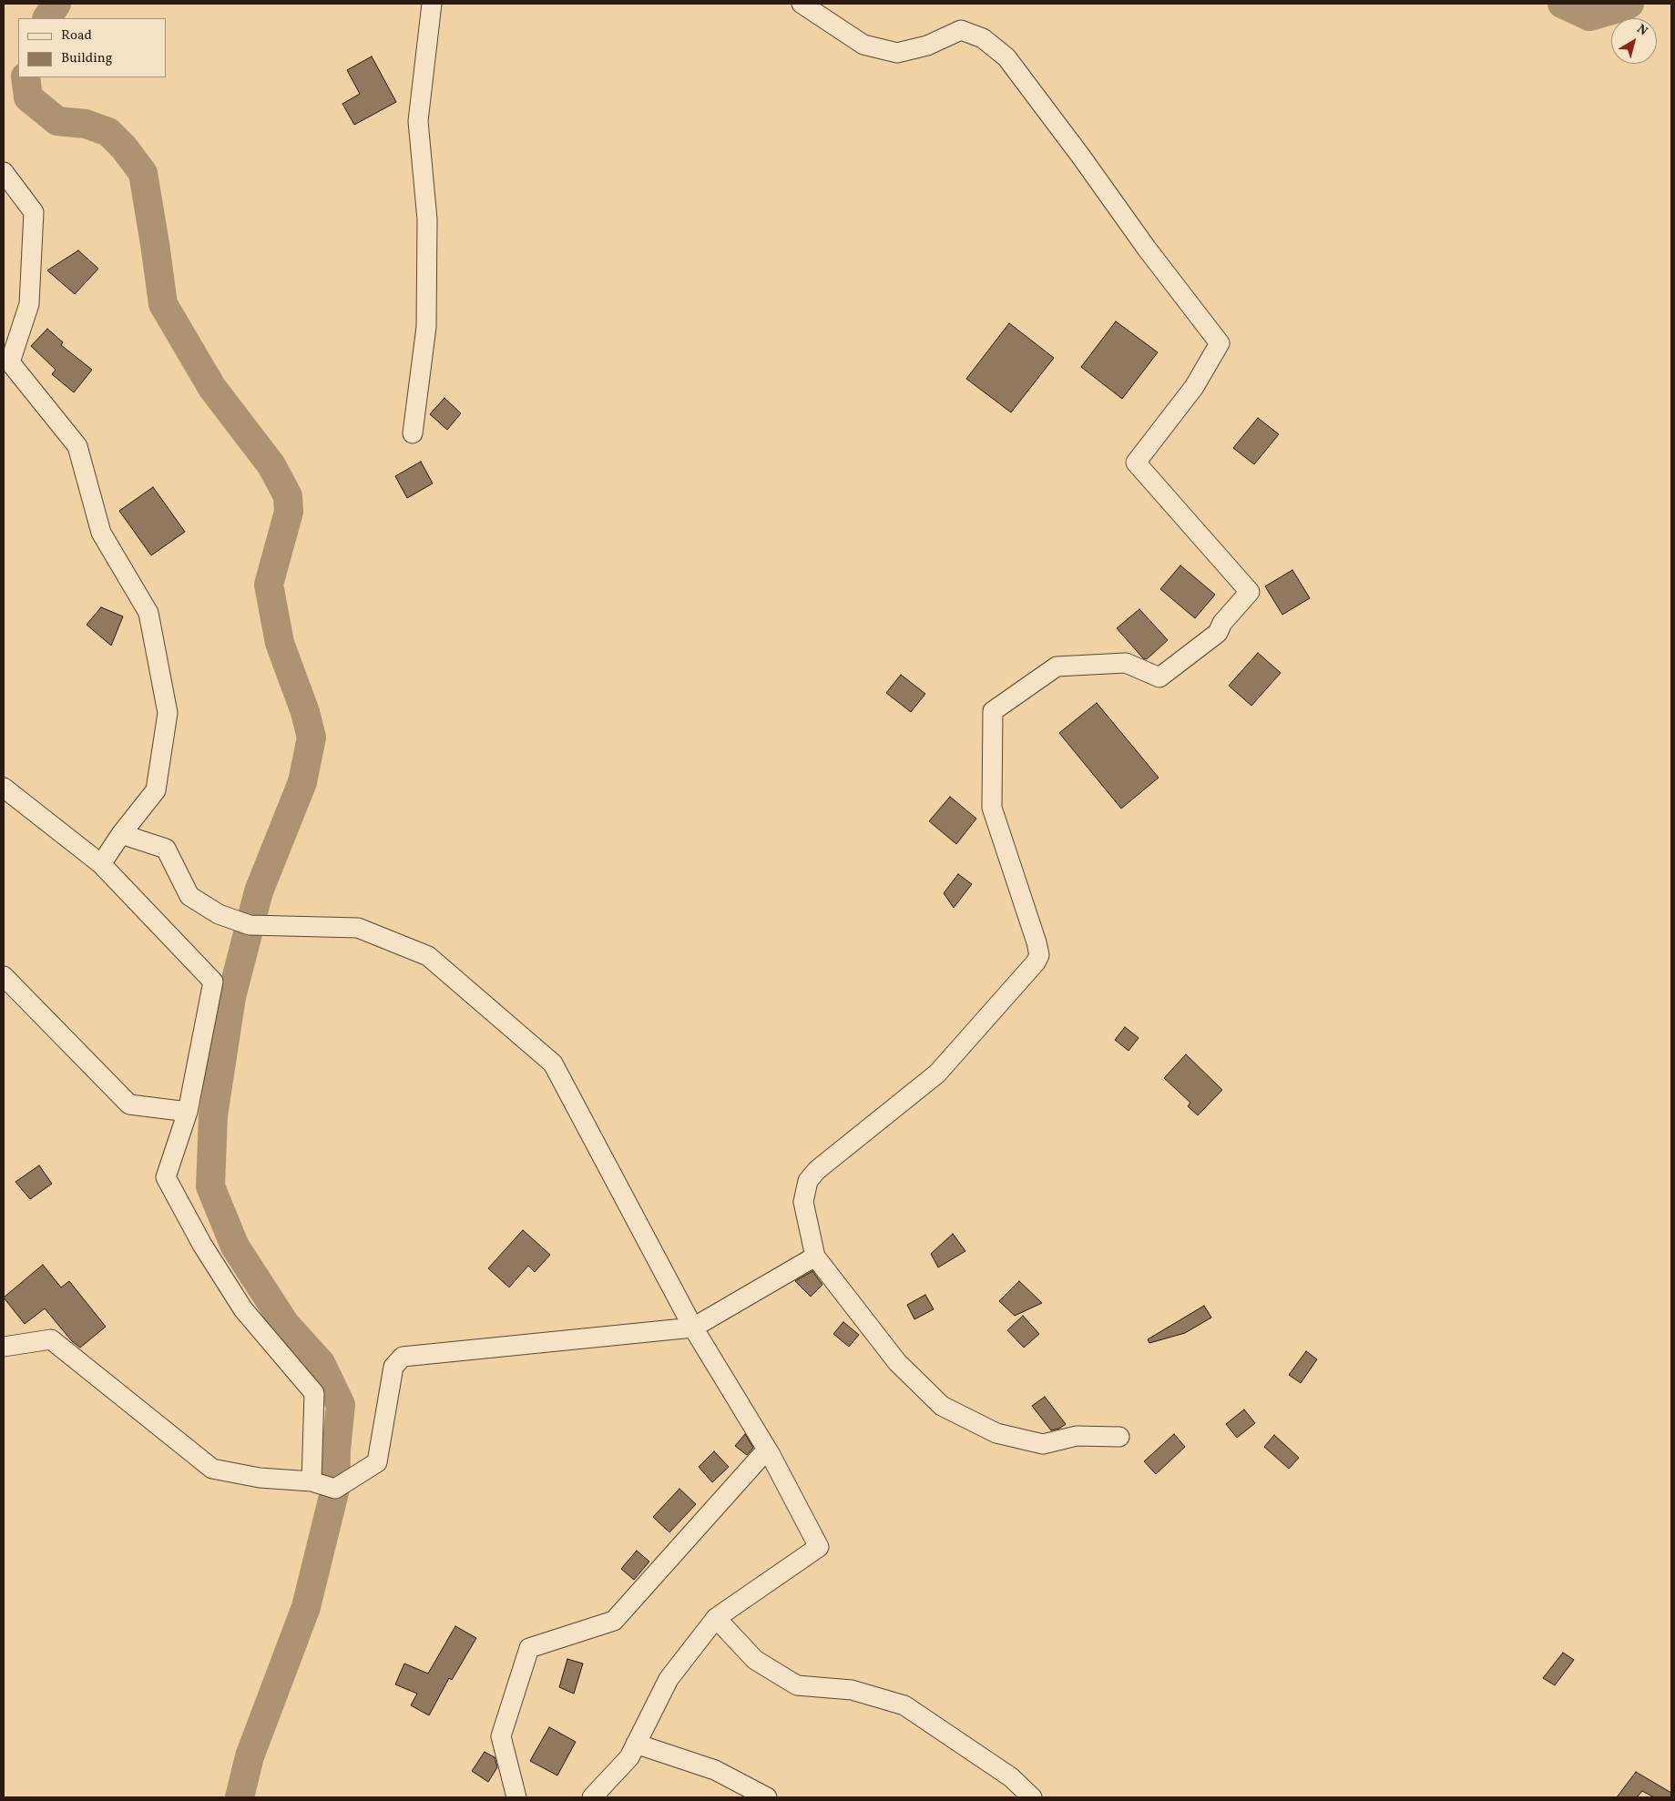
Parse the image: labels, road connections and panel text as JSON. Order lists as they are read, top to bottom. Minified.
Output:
{"legend":["Road","Building"],"north":"top right"}
